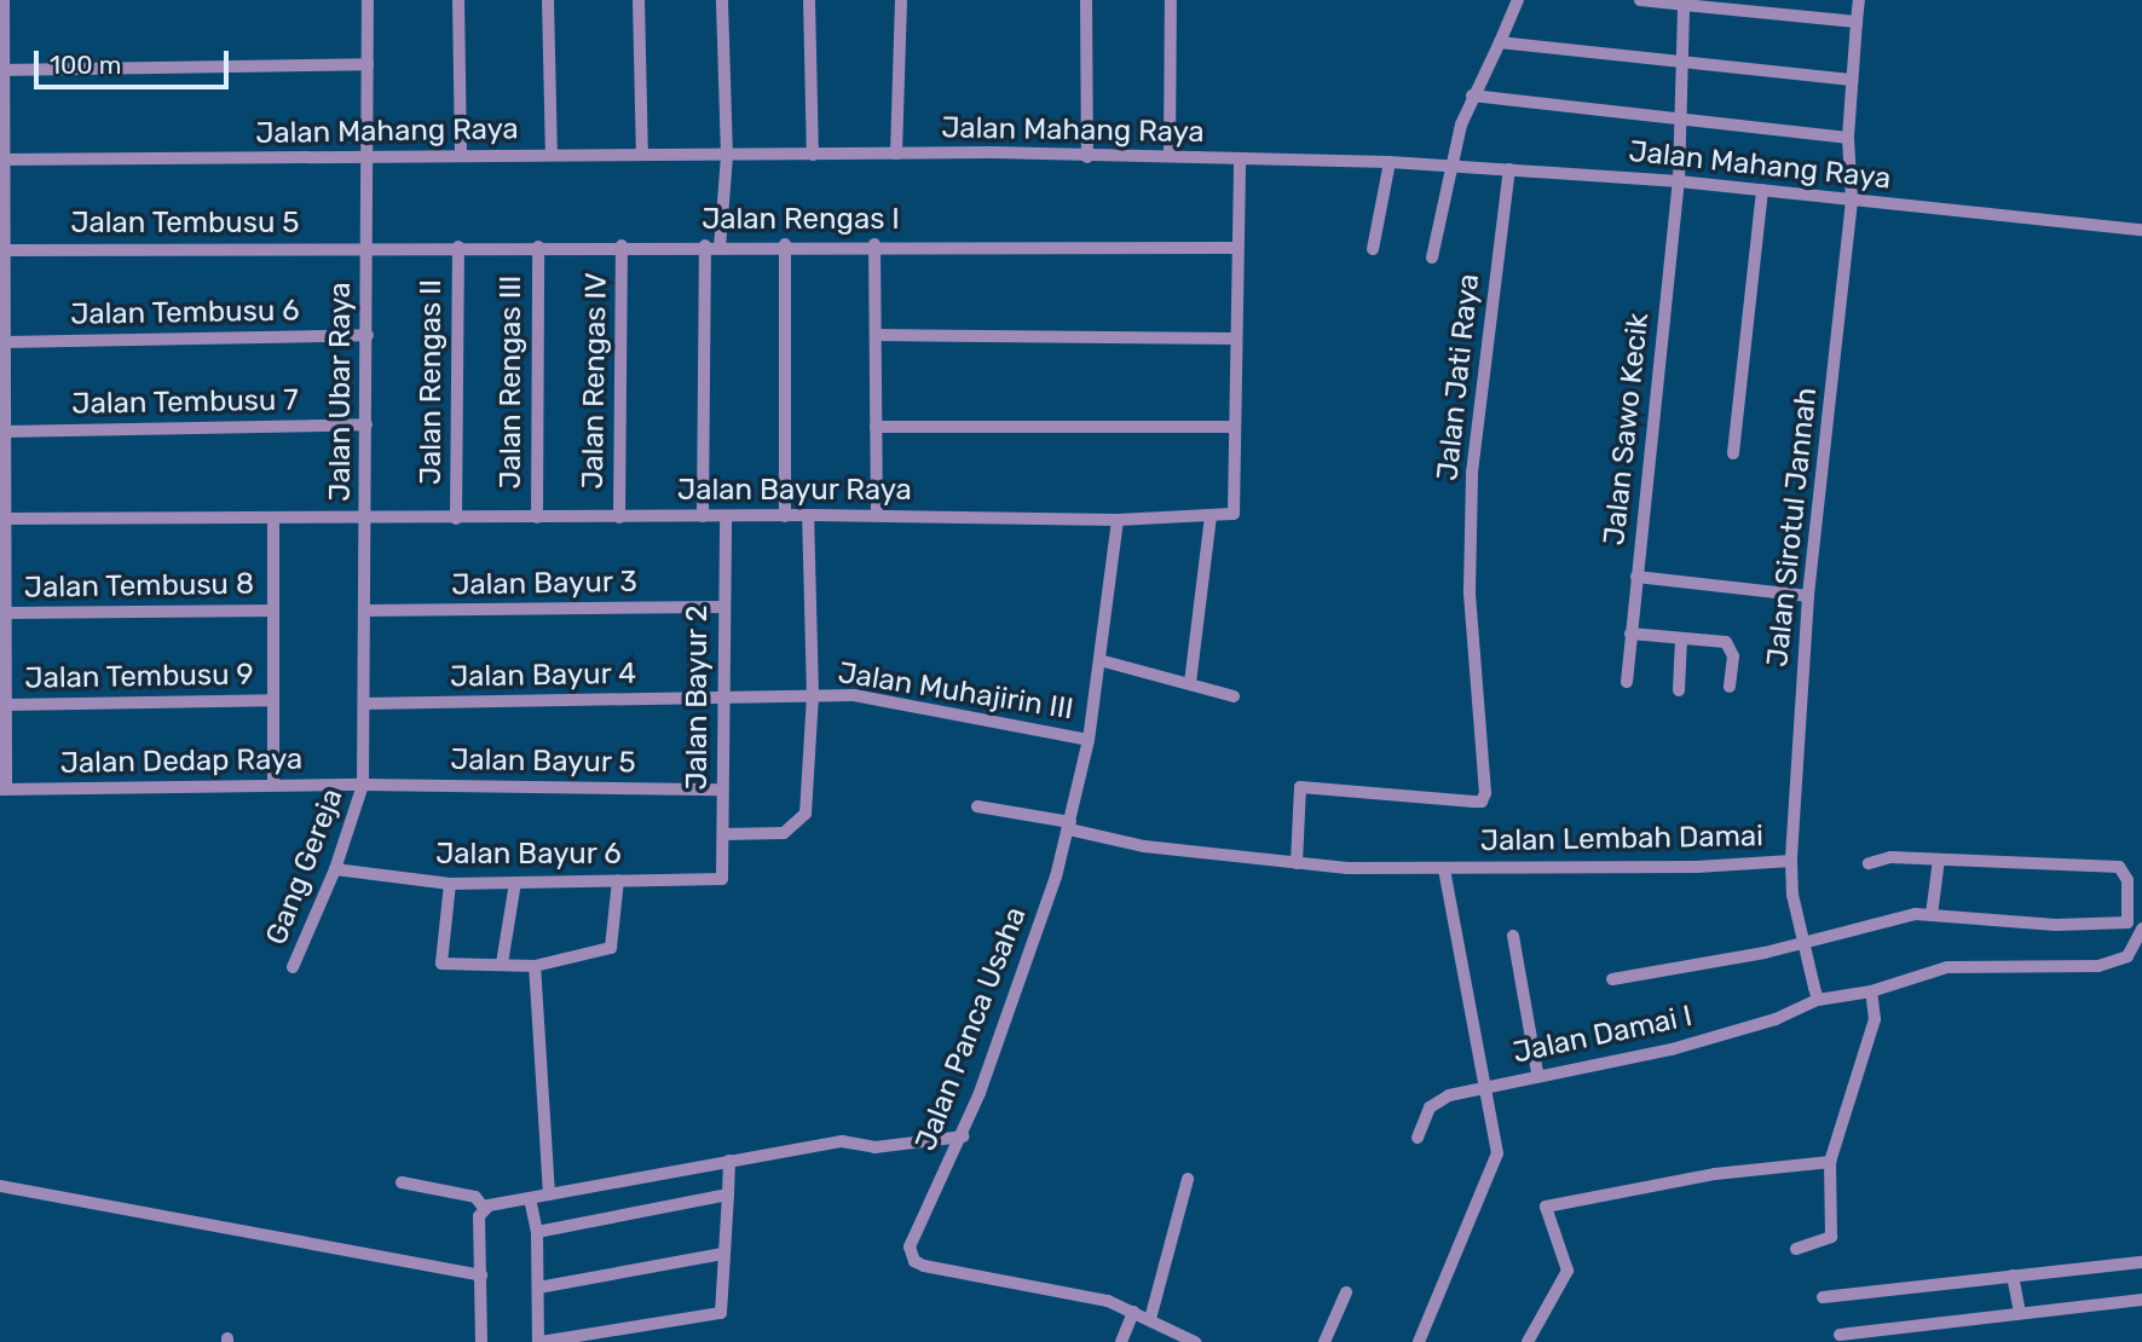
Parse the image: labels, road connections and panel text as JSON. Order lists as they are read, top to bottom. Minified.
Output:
{"streets":{"street":["Jalan Mahang Raya","Jalan Rengas I","Jalan Tembusu 5","Jalan Tembusu 6","Jalan Jati Raya","Jalan Rengas IV","Jalan Rengas II","Jalan Rengas III","Jalan Ubar Raya","Jalan Tembusu 7","Jalan Sawo Kecik","Jalan Bayur Raya","Jalan Sirotul Jannah","Jalan Bayur 3","Jalan Tembusu 8","Jalan Bayur 4","Jalan Tembusu 9","Jalan Muhajirin III","Jalan Bayur 2","Jalan Dedap Raya","Jalan Bayur 5","Jalan Lembah Damai","Jalan Bayur 6","Gang Gereja","Jalan Panca Usaha","Jalan Damai I"]},"crossings":[["Jalan Mahang Raya","Jalan Jati Raya"],["Jalan Mahang Raya","Jalan Ubar Raya"],["Jalan Mahang Raya","Jalan Sawo Kecik"],["Jalan Mahang Raya","Jalan Sirotul Jannah"],["Jalan Rengas I","Jalan Tembusu 5"],["Jalan Rengas I","Jalan Rengas IV"],["Jalan Rengas I","Jalan Rengas II"],["Jalan Rengas I","Jalan Rengas III"],["Jalan Rengas I","Jalan Ubar Raya"],["Jalan Tembusu 5","Jalan Ubar Raya"],["Jalan Tembusu 6","Jalan Ubar Raya"],["Jalan Jati Raya","Jalan Lembah Damai"],["Jalan Rengas IV","Jalan Bayur Raya"],["Jalan Rengas II","Jalan Bayur Raya"],["Jalan Rengas III","Jalan Bayur Raya"],["Jalan Ubar Raya","Jalan Tembusu 7"],["Jalan Ubar Raya","Jalan Bayur Raya"],["Jalan Ubar Raya","Jalan Bayur 3"],["Jalan Ubar Raya","Jalan Bayur 4"],["Jalan Ubar Raya","Jalan Dedap Raya"],["Jalan Ubar Raya","Jalan Bayur 5"],["Jalan Ubar Raya","Gang Gereja"],["Jalan Bayur Raya","Jalan Bayur 2"],["Jalan Bayur Raya","Jalan Panca Usaha"],["Jalan Sirotul Jannah","Jalan Lembah Damai"],["Jalan Bayur 3","Jalan Bayur 2"],["Jalan Bayur 4","Jalan Muhajirin III"],["Jalan Bayur 4","Jalan Bayur 2"],["Jalan Muhajirin III","Jalan Bayur 2"],["Jalan Muhajirin III","Jalan Panca Usaha"],["Jalan Bayur 2","Jalan Bayur 5"],["Jalan Bayur 2","Jalan Bayur 6"],["Jalan Dedap Raya","Jalan Bayur 5"],["Jalan Dedap Raya","Gang Gereja"],["Jalan Bayur 5","Gang Gereja"],["Jalan Lembah Damai","Jalan Panca Usaha"],["Jalan Lembah Damai","Jalan Damai I"],["Jalan Bayur 6","Gang Gereja"]],"scale_bar":"100 m"}
